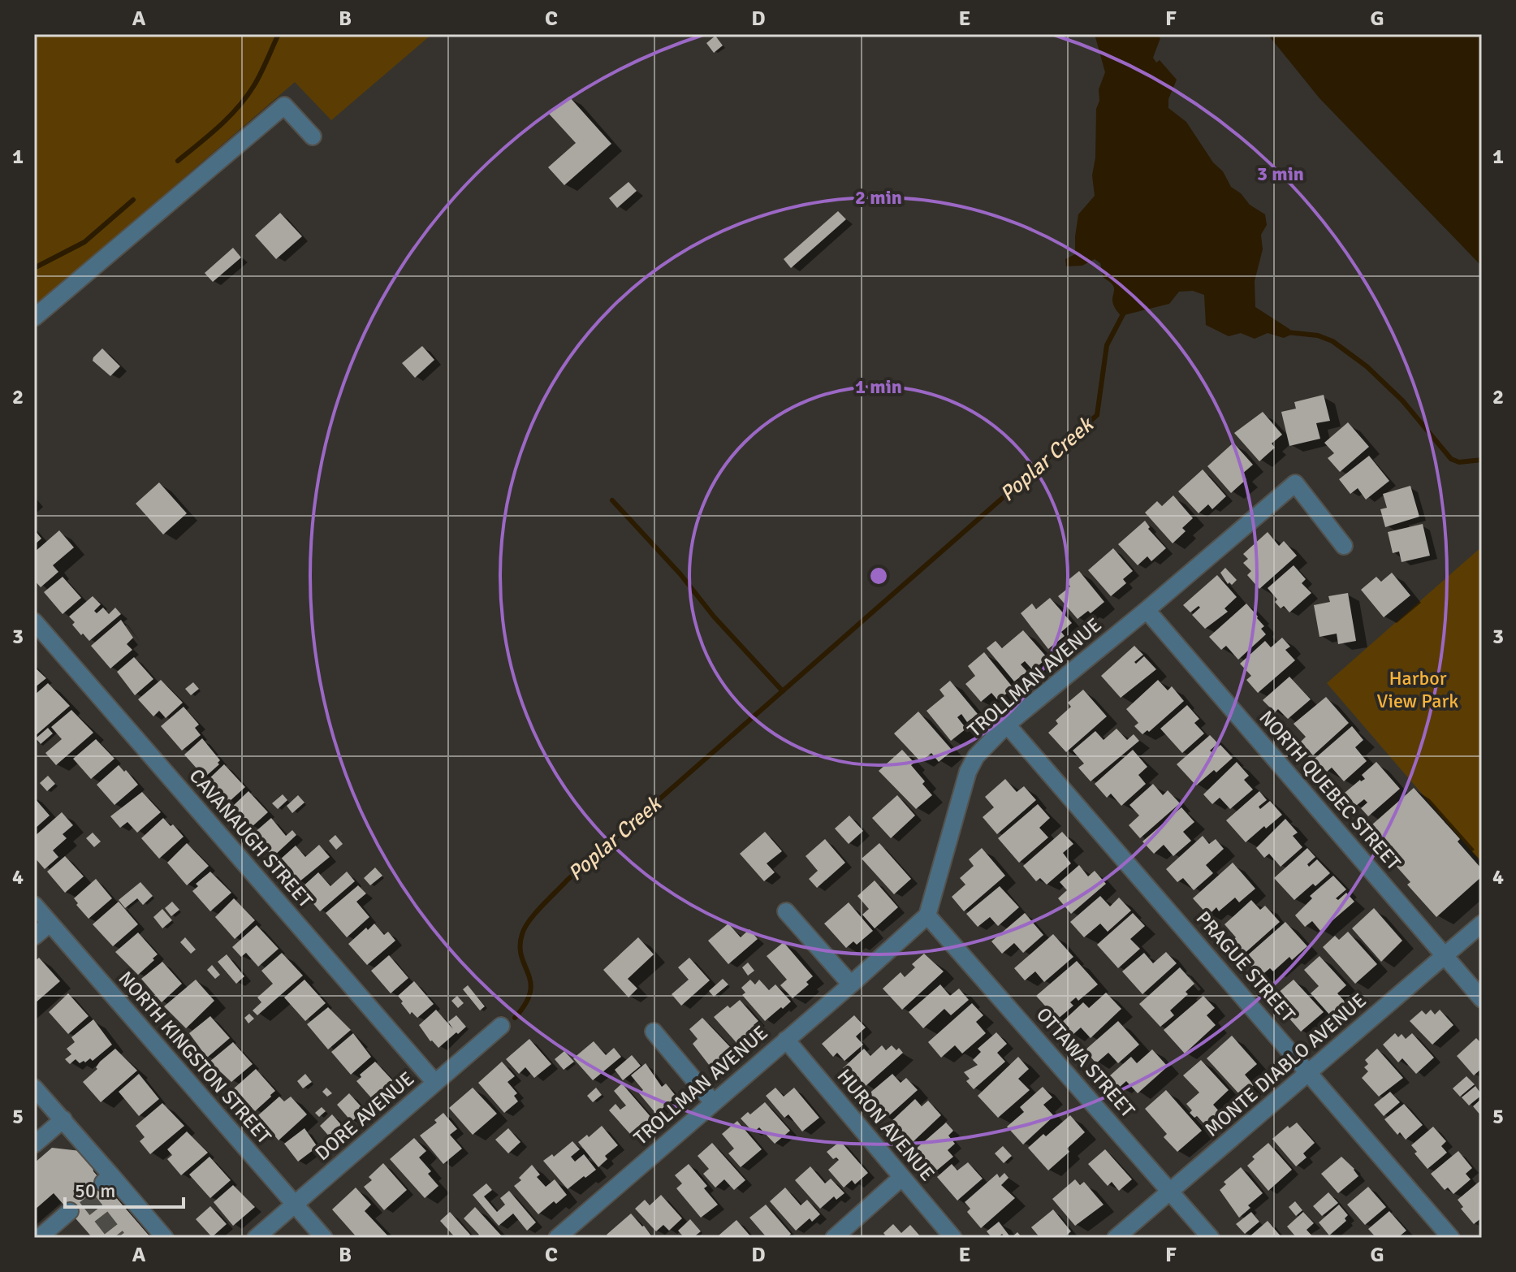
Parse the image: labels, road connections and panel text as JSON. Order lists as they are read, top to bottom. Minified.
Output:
{"streets":{"street":["TROLLMAN AVENUE","NORTH QUEBEC STREET","CAVANAUGH STREET","PRAGUE STREET","NORTH KINGSTON STREET","OTTAWA STREET","MONTE DIABLO AVENUE","DORE AVENUE","HURON AVENUE"]},"crossings":[["TROLLMAN AVENUE","NORTH QUEBEC STREET"],["TROLLMAN AVENUE","PRAGUE STREET"],["TROLLMAN AVENUE","OTTAWA STREET"],["TROLLMAN AVENUE","HURON AVENUE"],["NORTH QUEBEC STREET","MONTE DIABLO AVENUE"],["CAVANAUGH STREET","DORE AVENUE"],["PRAGUE STREET","MONTE DIABLO AVENUE"],["NORTH KINGSTON STREET","DORE AVENUE"],["OTTAWA STREET","MONTE DIABLO AVENUE"]],"water":["Poplar Creek"],"parks":["Harbor View Park"],"scale_bar":"50 m","grid":{"columns":["A","B","C","D","E","F","G"],"rows":["1","2","3","4","5"]},"rings":["3 min","2 min","1 min"]}
